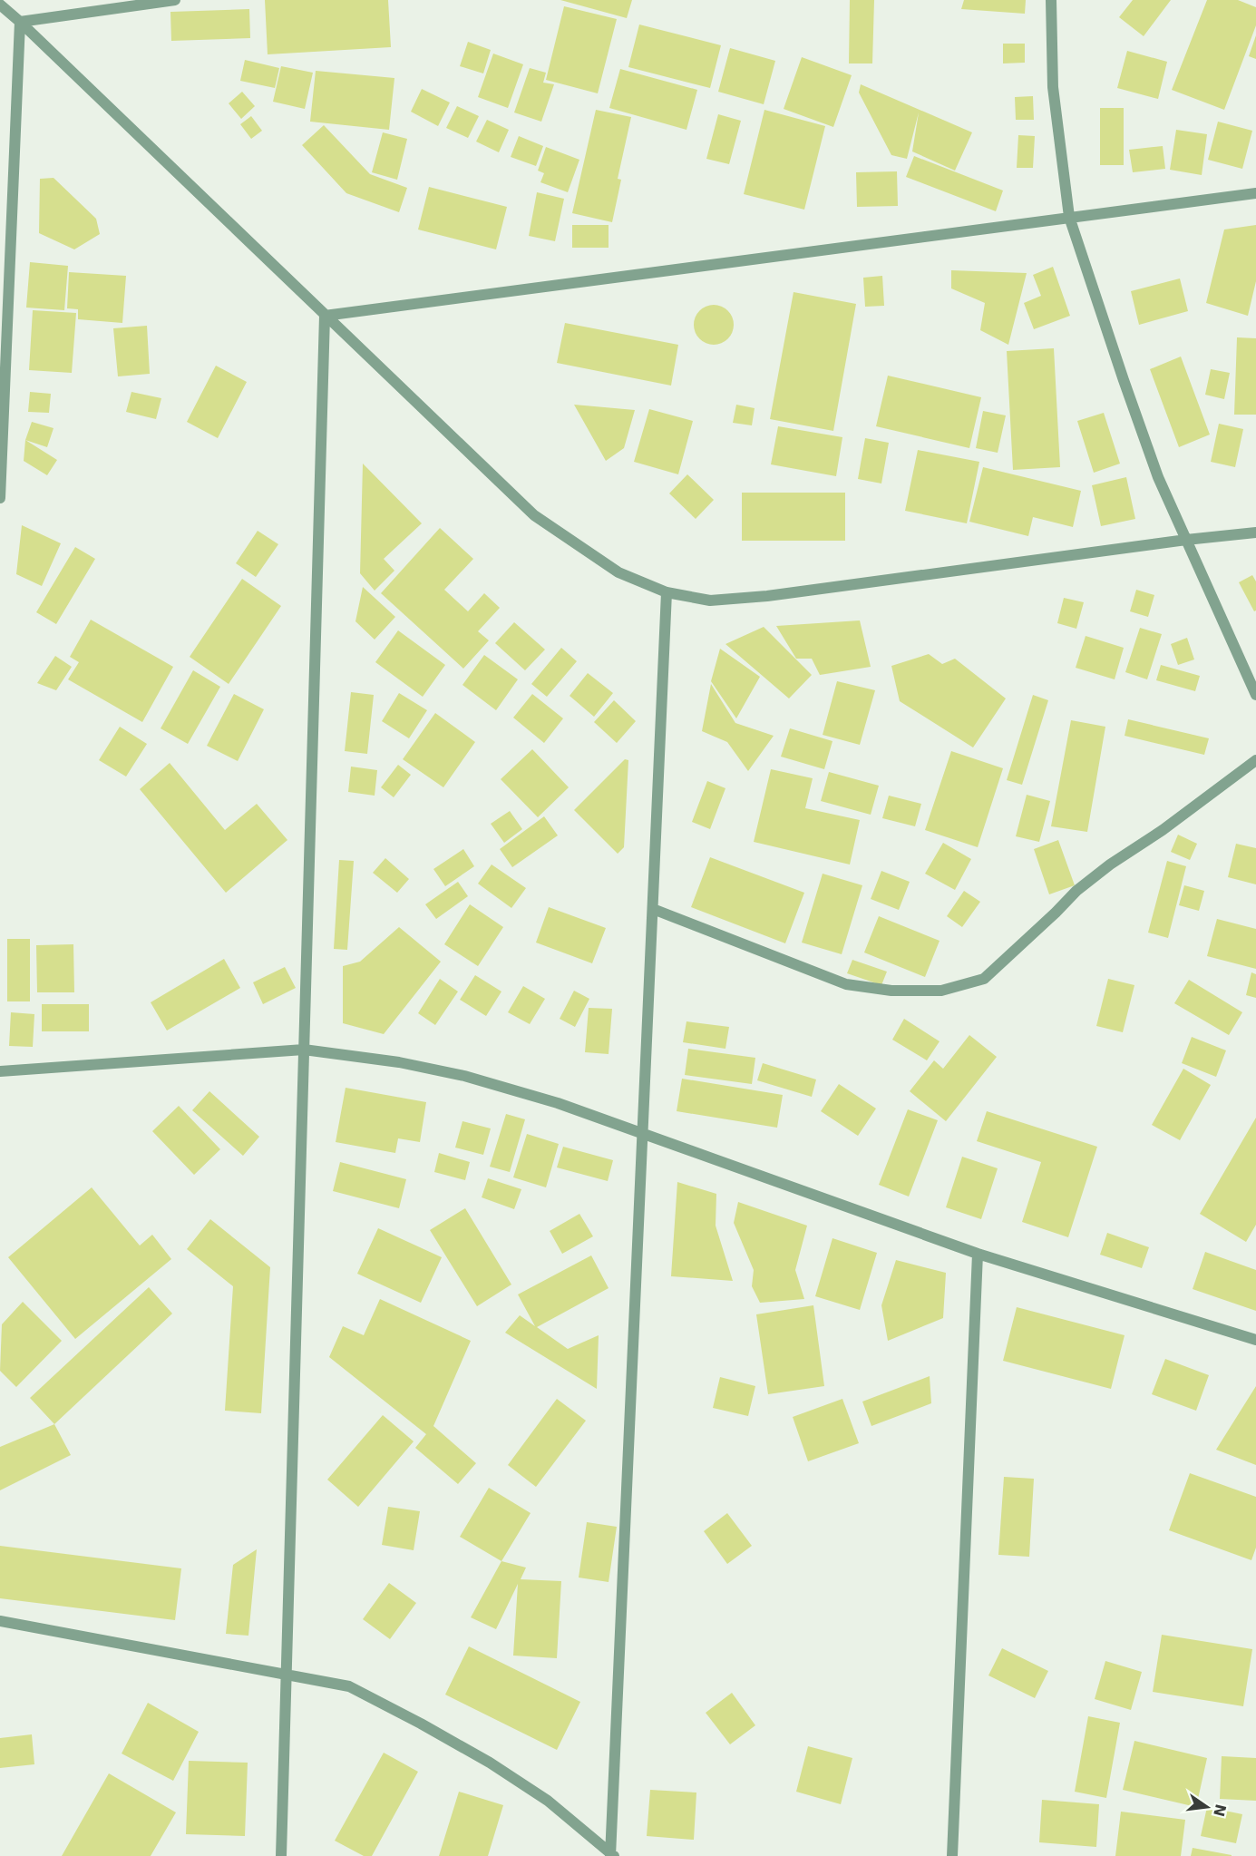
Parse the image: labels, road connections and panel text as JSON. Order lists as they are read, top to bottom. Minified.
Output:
{"north":"right"}
